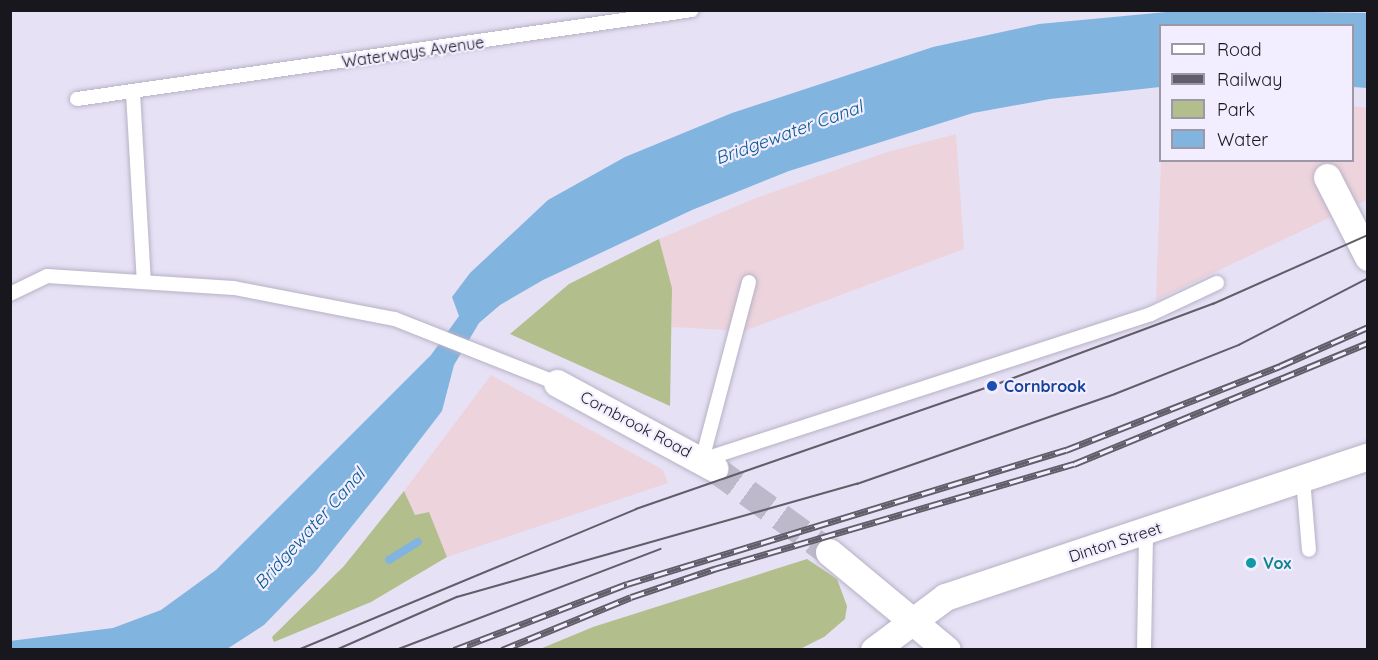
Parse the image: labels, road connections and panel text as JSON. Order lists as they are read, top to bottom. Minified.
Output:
{"streets":{"street":["Cornbrook Road","Dinton Street"],"lane":["Waterways Avenue"]},"water":["Bridgewater Canal"],"places":["Cornbrook","Vox"],"legend":["Road","Railway","Park","Water"]}
